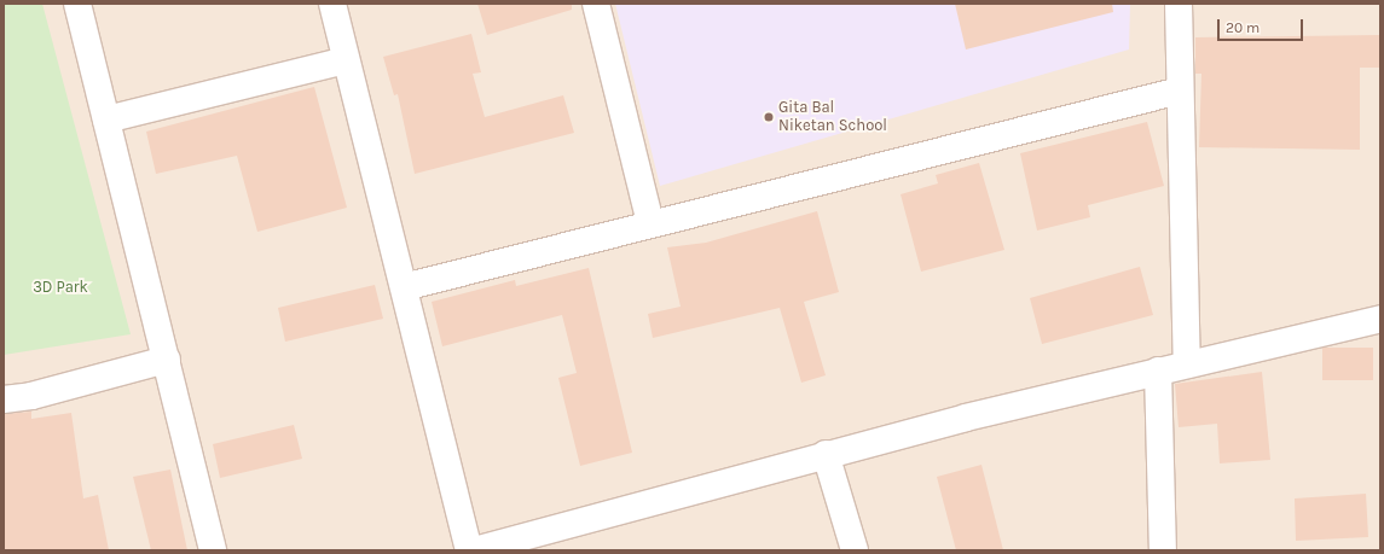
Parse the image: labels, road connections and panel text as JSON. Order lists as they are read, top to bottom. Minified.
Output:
{"parks":["3D Park"],"places":["Gita Bal Niketan School"],"scale_bar":"20 m"}
